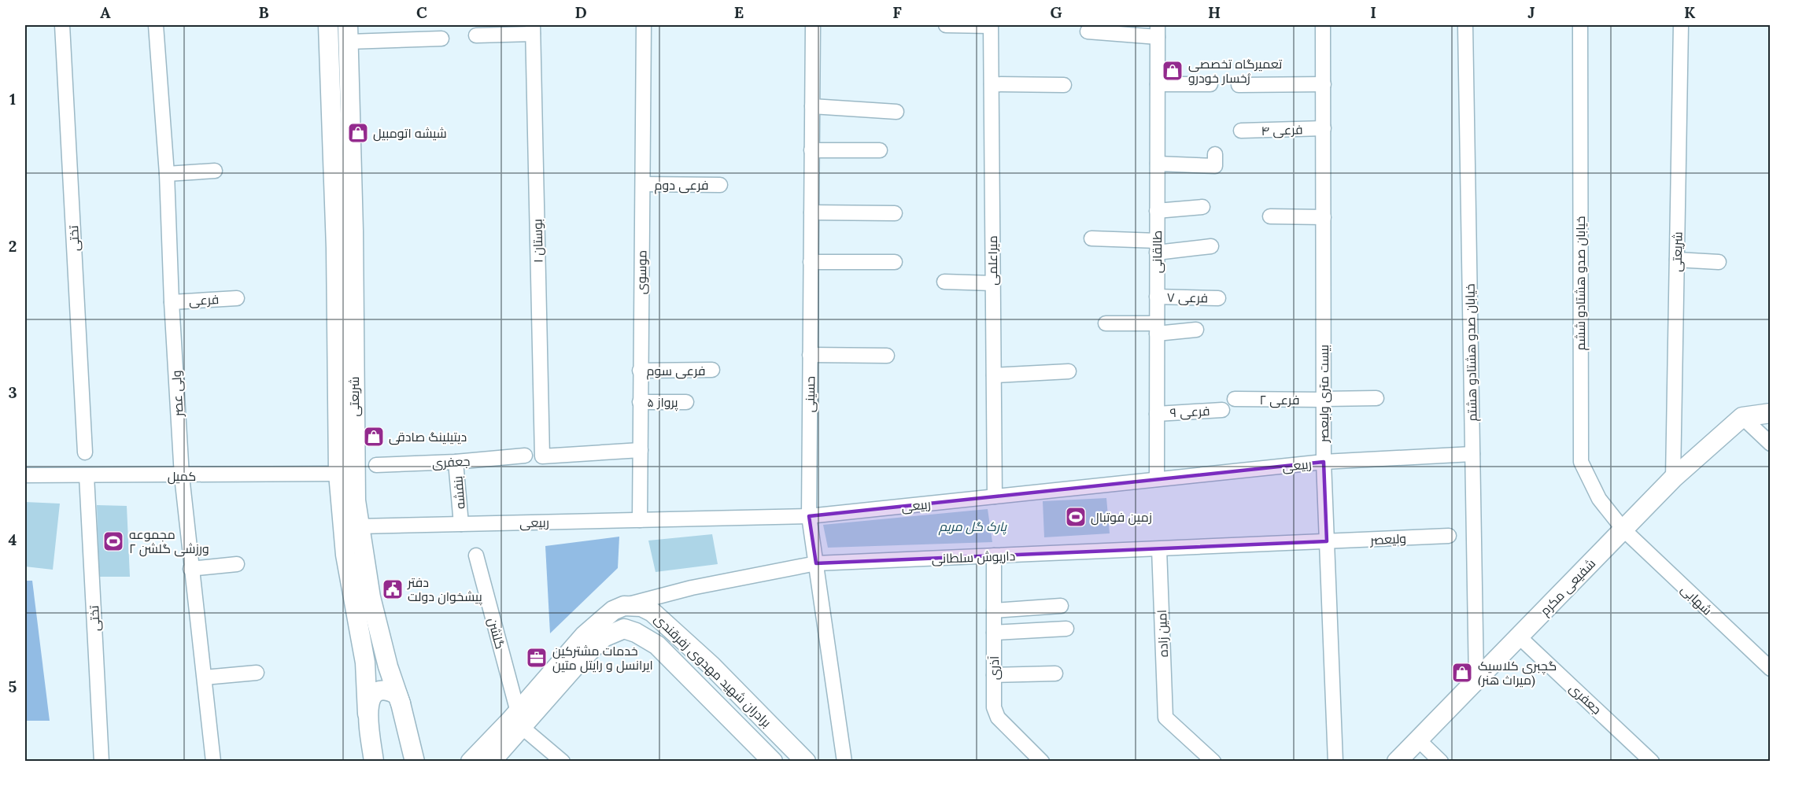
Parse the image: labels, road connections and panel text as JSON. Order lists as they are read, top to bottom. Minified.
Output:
{"streets":{"main road":["شریعتی","شفیعی مکرم","برادران شهید مهدوی زفرقندی"],"street":["فرعی ۴","فرعی دوم","تختی","بوستان ۱","طالقانی","میراعلمی","موسوی","خیابان صدو هشتادو ششم","فرعی ۷","فرعی","خیابان صدو هشتادو هشتم","فرعی سوم","ولی عصر","بیست متری ولیعصر","حسینی","فرعی ۲","پرواز ۵","فرعی ۹","جعفری","ربیعی","کمیل","بنفشه","ولیعصر","داریوش سلطانی","شهابی","گلشن","امین زاده","آذری"]},"crossings":[["فرعی ۴","بیست متری ولیعصر"],["فرعی دوم","موسوی"],["تختی","کمیل"],["بوستان ۱","موسوی"],["طالقانی","فرعی ۷"],["طالقانی","فرعی ۹"],["طالقانی","ربیعی"],["شریعتی","ربیعی"],["شریعتی","کمیل"],["شریعتی","شفیعی مکرم"],["میراعلمی","ربیعی"],["موسوی","فرعی سوم"],["موسوی","پرواز ۵"],["موسوی","ربیعی"],["خیابان صدو هشتادو ششم","شفیعی مکرم"],["خیابان صدو هشتادو ششم","شهابی"],["فرعی","ولی عصر"],["خیابان صدو هشتادو هشتم","ربیعی"],["خیابان صدو هشتادو هشتم","شفیعی مکرم"],["ولی عصر","کمیل"],["بیست متری ولیعصر","فرعی ۲"],["بیست متری ولیعصر","ربیعی"],["بیست متری ولیعصر","ولیعصر"],["بیست متری ولیعصر","داریوش سلطانی"],["حسینی","ربیعی"],["حسینی","داریوش سلطانی"],["جعفری","بنفشه"],["جعفری","شفیعی مکرم"],["ربیعی","بنفشه"],["ولیعصر","داریوش سلطانی"],["داریوش سلطانی","امین زاده"],["داریوش سلطانی","آذری"],["داریوش سلطانی","برادران شهید مهدوی زفرقندی"],["شفیعی مکرم","شهابی"]],"parks":["پارک گل مریم"],"places":{"shop":["تعمیرگاه تخصصی رُخسار خودرو","شیشه اتومبیل","دیتیلینگ صادقی","گچبری کلاسیک (میراث هنر)"],"sports":["زمین فوتبال","مجموعه ورزشی گلشن ۲"],"public building":["دفتر پیشخوان دولت"],"office":["خدمات مشترکین ایرانسل و رایتل متین"]},"grid":{"columns":["A","B","C","D","E","F","G","H","I","J","K"],"rows":["1","2","3","4","5"]}}
